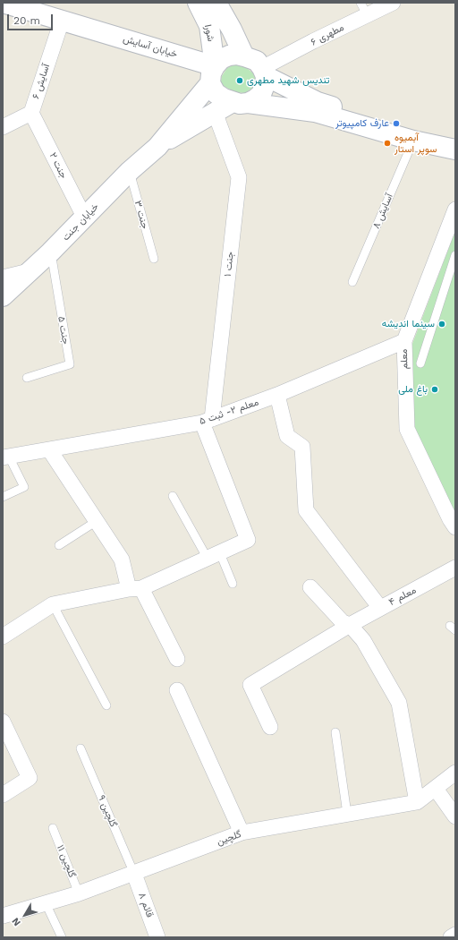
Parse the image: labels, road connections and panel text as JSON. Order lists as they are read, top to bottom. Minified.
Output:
{"streets":{"street":["شورا","مطهری ۶","خیابان آسایش","آسایش ۶","جنت ۲","خیابان جنت","جنت ۱","معلم","معلم ۲- ثبت ۵","معلم ۴","گلچین","قائم ۸"],"lane":["آسایش ۸","جنت ۳","جنت ۵","گلچین ۹","گلچین ۱۱"]},"crossings":[["شورا","مطهری ۶"],["شورا","خیابان آسایش"],["شورا","خیابان جنت"],["مطهری ۶","خیابان آسایش"],["مطهری ۶","خیابان جنت"],["خیابان آسایش","آسایش ۶"],["خیابان آسایش","خیابان جنت"],["آسایش ۶","جنت ۲"],["جنت ۲","خیابان جنت"],["جنت ۳","خیابان جنت"],["خیابان جنت","جنت ۱"],["خیابان جنت","جنت ۵"],["جنت ۱","معلم ۲- ثبت ۵"],["معلم","معلم ۲- ثبت ۵"],["گلچین ۹","گلچین"],["گلچین ۹","قائم ۸"],["گلچین","گلچین ۱۱"],["گلچین","قائم ۸"]],"places":["تندیس شهید مطهری","عارف کامپیوتر","آبمیوه سوپر استار","سینما اندیشه","باغ ملی"],"scale_bar":"20 m","north":"bottom left"}
